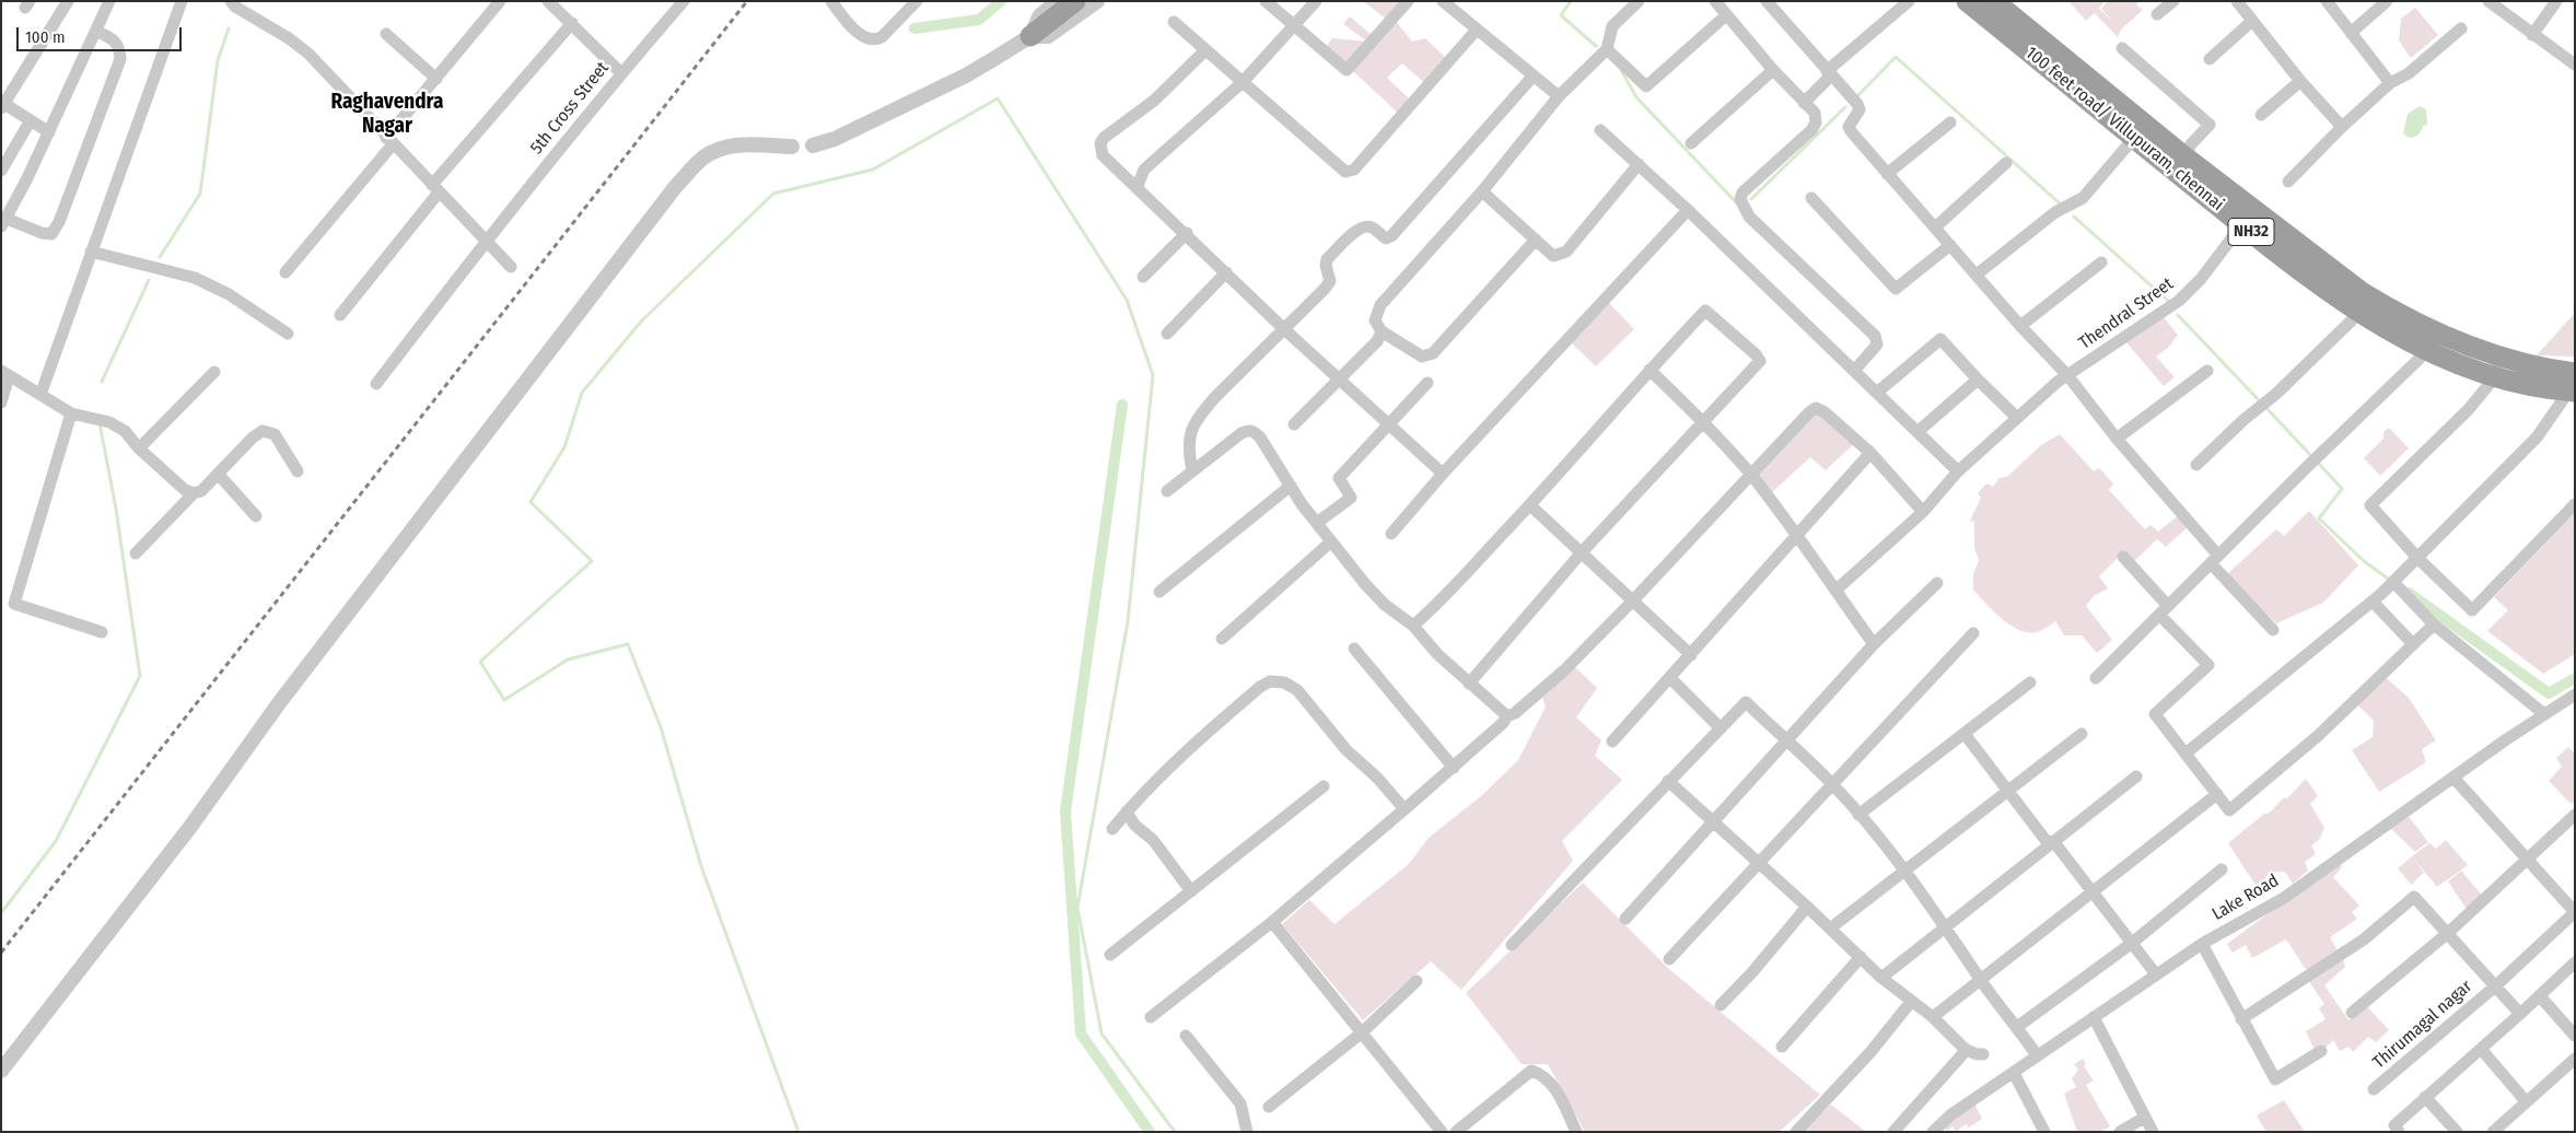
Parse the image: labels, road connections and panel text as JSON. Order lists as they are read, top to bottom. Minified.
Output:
{"streets":{"highway":["100 feet road/ Villupuram, chennai","NH32"],"street":["5th Cross Street","Thendral Street","Lake Road","Thirumagal nagar"]},"crossings":[["100 feet road/ Villupuram, chennai","Thendral Street"]],"districts":["Raghavendra Nagar"],"scale_bar":"100 m"}
